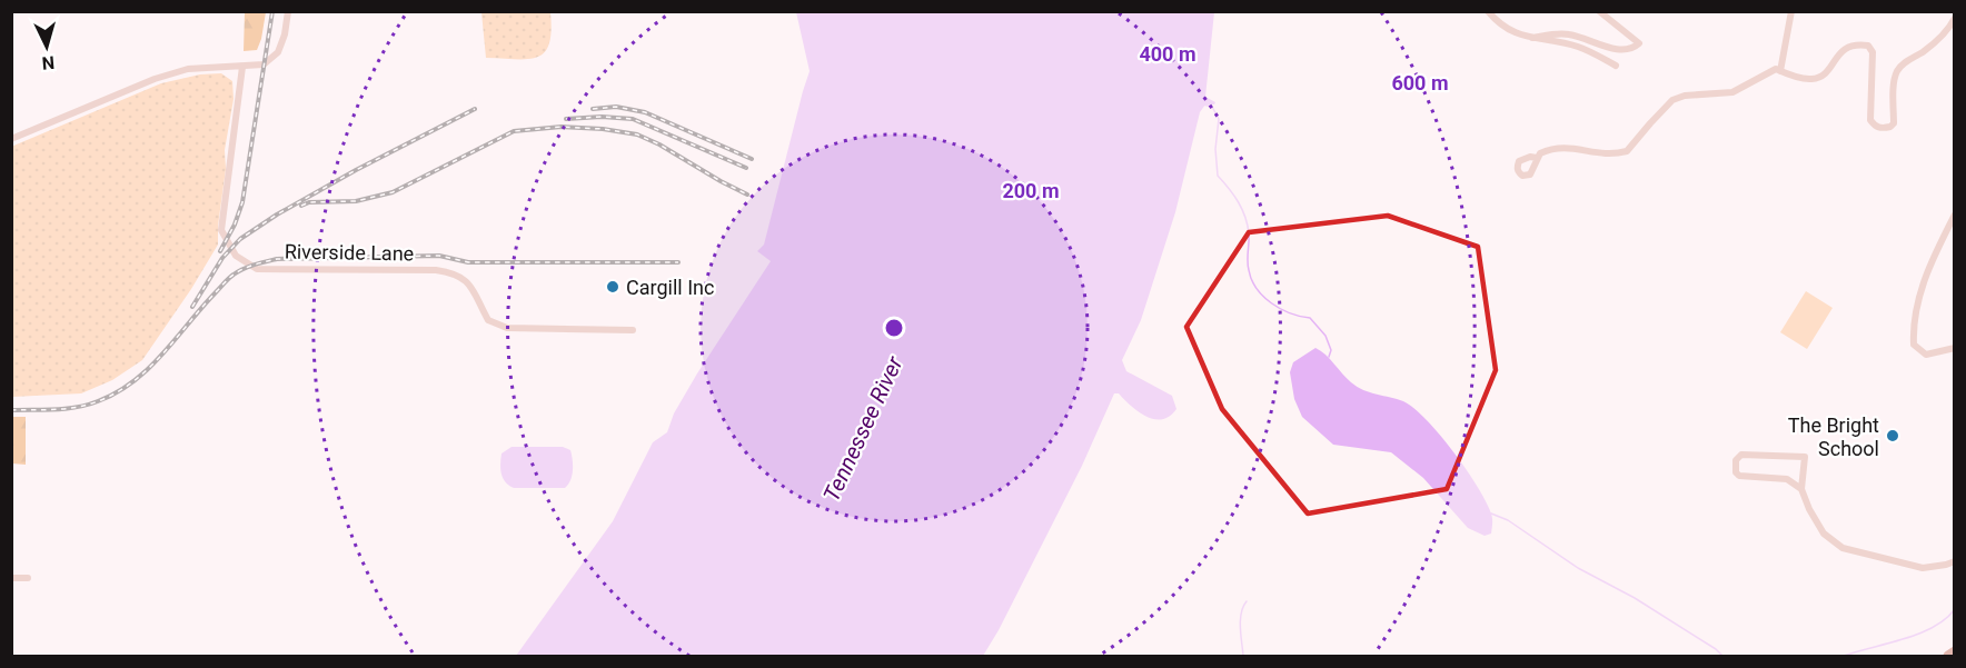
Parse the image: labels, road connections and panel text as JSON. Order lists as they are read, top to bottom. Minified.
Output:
{"streets":{"street":["Riverside Lane"]},"water":["Tennessee River"],"places":["Cargill Inc","The Bright School"],"north":"bottom","rings":["400 m","600 m","200 m"]}
